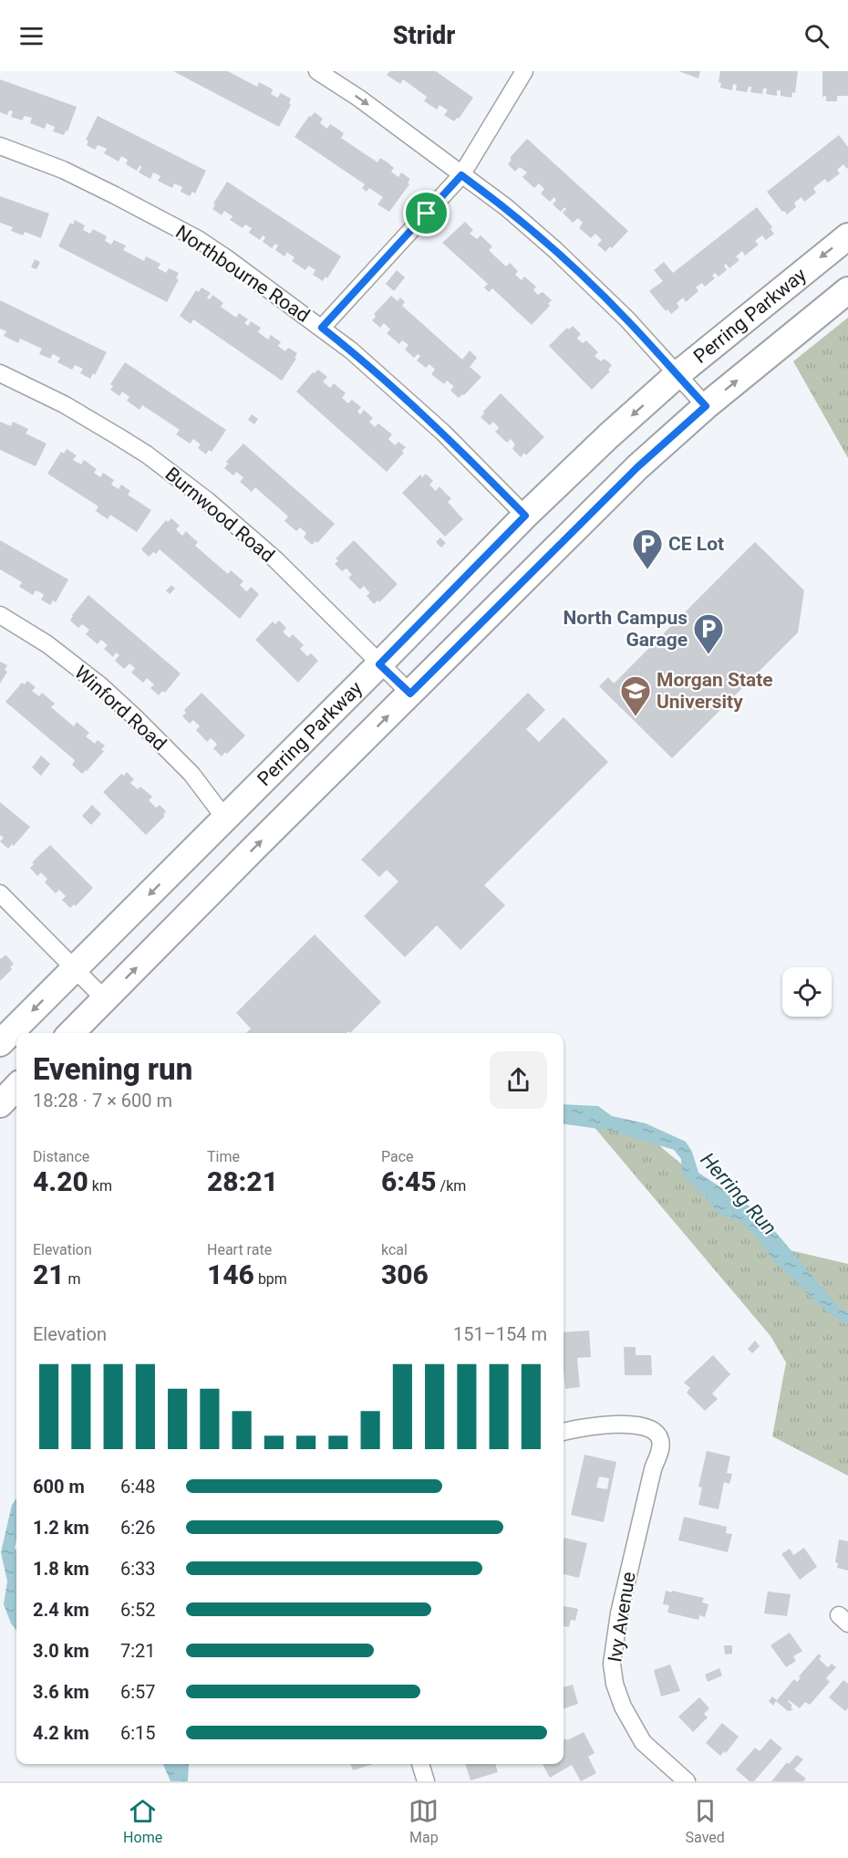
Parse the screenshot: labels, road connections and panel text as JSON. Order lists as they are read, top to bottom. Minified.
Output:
{"streets":{"main road":["Perring Parkway"],"street":["Northbourne Road","Burnwood Road","Winford Road","Ivy Avenue"]},"crossings":[["Northbourne Road","Perring Parkway"],["Perring Parkway","Burnwood Road"],["Perring Parkway","Winford Road"]],"water":["Herring Run"],"places":{"parking":["CE Lot","North Campus Garage"],"school or university":["Morgan State University"]},"page":{"header":"Stridr","heading":["Evening run","18:28 · 7 × 600 m"],"stats":[["Distance","4.20 km"],["Time","28:21"],["Pace","6:45 /km"],["Elevation","21 m"],["Heart rate","146 bpm"],["kcal","306"]],"chart":["Elevation","151–154 m"],"list":[{"name":"600 m","note":"6:48"},{"name":"1.2 km","note":"6:26"},{"name":"1.8 km","note":"6:33"},{"name":"2.4 km","note":"6:52"},{"name":"3.0 km","note":"7:21"},{"name":"3.6 km","note":"6:57"},{"name":"4.2 km","note":"6:15"}],"tabs":["Home","Map","Saved"]}}
